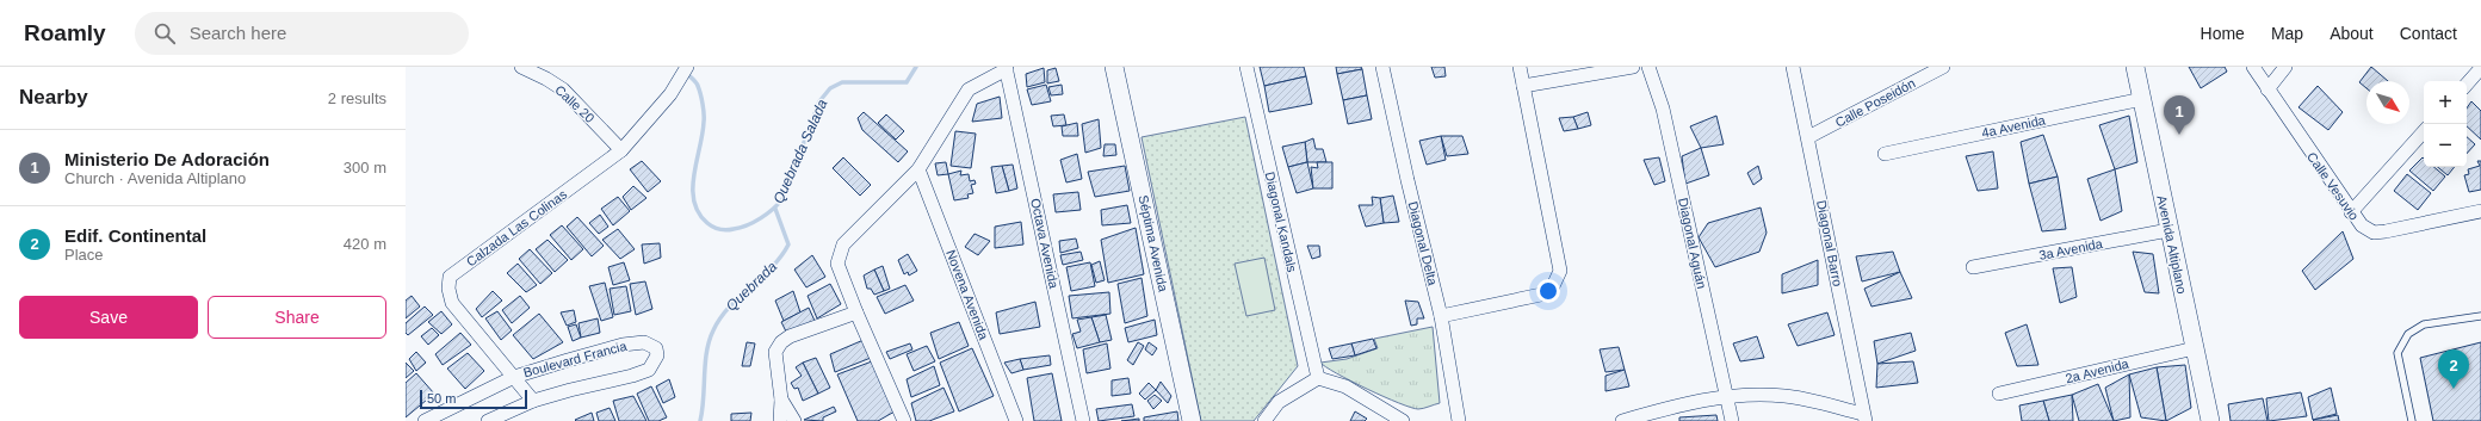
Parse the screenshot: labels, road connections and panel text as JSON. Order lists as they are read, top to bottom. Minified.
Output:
{"streets":{"street":["Calle Poseidón","Calle 20","4a Avenida","Calle Vesuvio","Diagonal Kandals","Calzada Las Colinas","Octava Avenida","Séptima Avenida","Diagonal Delta","Diagonal Aguán","Diagonal Barro","Avenida Altiplano","3a Avenida","Novena Avenida","Boulevard Francia","2a Avenida"]},"crossings":[["Calle Poseidón","Diagonal Barro"],["Calle 20","Calzada Las Colinas"],["4a Avenida","Avenida Altiplano"],["Calzada Las Colinas","Boulevard Francia"],["Avenida Altiplano","3a Avenida"],["Avenida Altiplano","2a Avenida"]],"water":["Quebrada Salada","Quebrada"],"scale_bar":"50 m","north":"bottom right","page":{"header":"Roamly","search":"Search here","nav":["Home","Map","About","Contact"],"heading":["Nearby","2 results"],"map_buttons":["+","−"],"pins":["1","2"],"list":[{"mark":"1","name":"Ministerio De Adoración","note":"Church · Avenida Altiplano","value":"300 m"},{"mark":"2","name":"Edif. Continental","note":"Place","value":"420 m"}],"buttons":["Save","Share"],"scale":"50 m"}}
